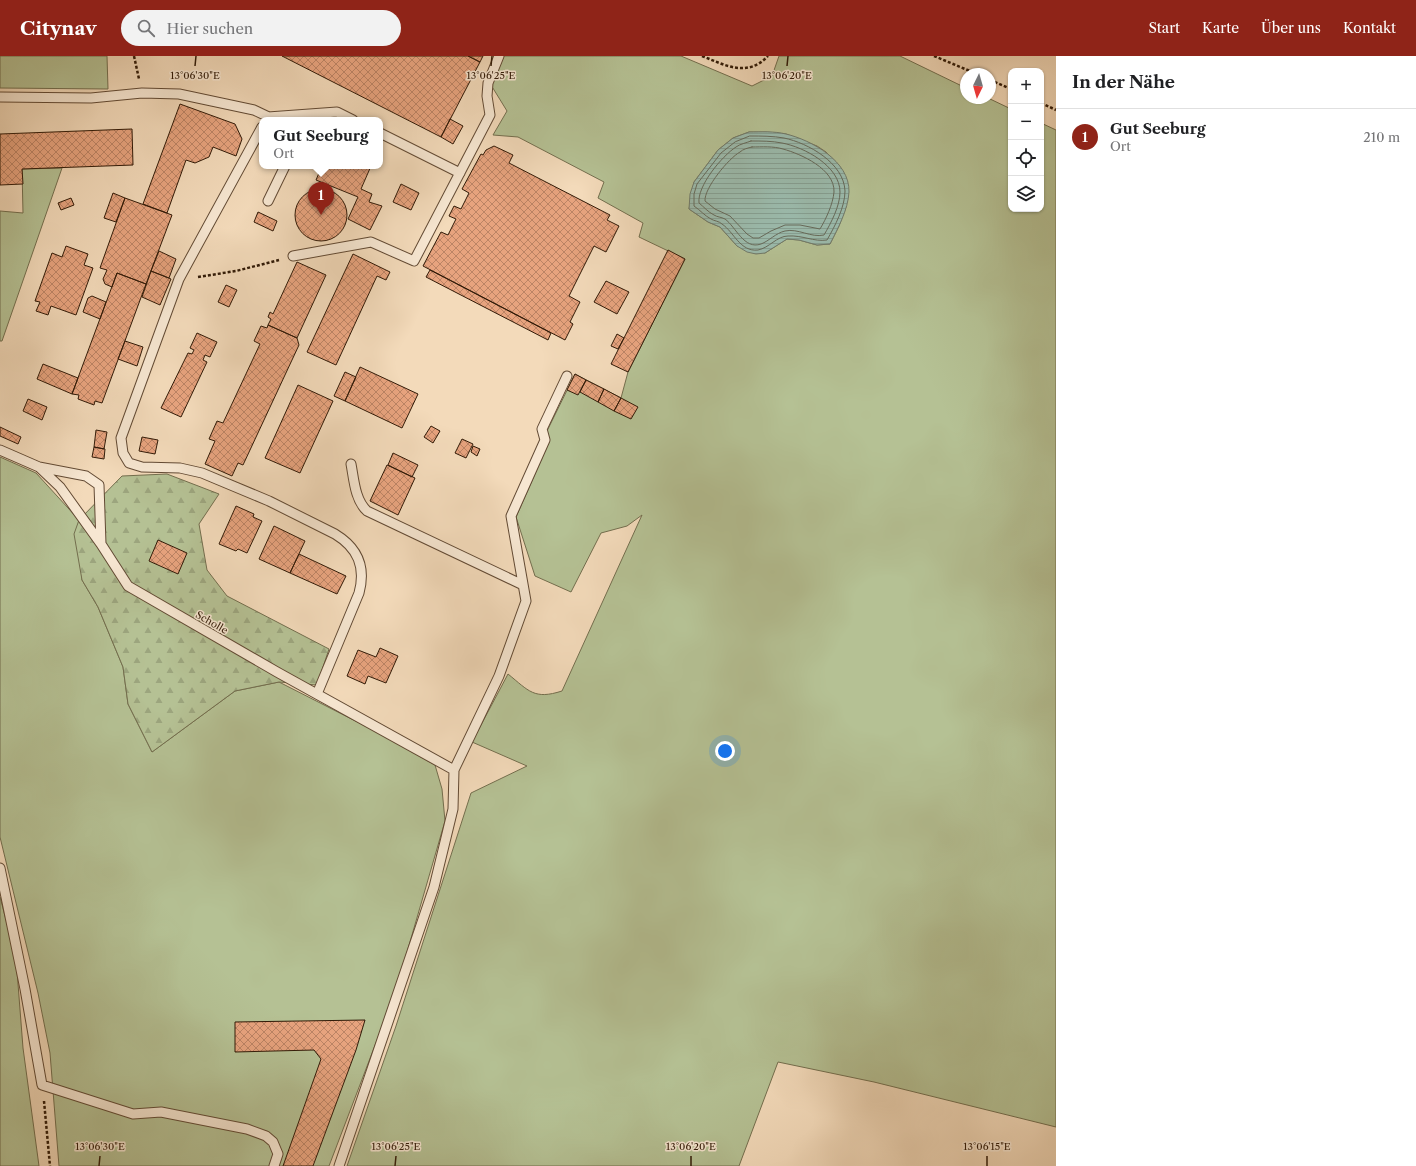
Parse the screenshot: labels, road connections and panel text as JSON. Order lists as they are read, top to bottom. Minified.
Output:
{"streets":{"lane":["Scholle"]},"north":"bottom","page":{"header":"Citynav","search":"Hier suchen","nav":["Start","Karte","Über uns","Kontakt"],"heading":"In der Nähe","map_buttons":["+","−"],"list":[{"mark":"1","name":"Gut Seeburg","note":"Ort","value":"210 m"}],"popup":["Gut Seeburg","Ort"],"pins":"1"},"coordinates":["13°06'30\"E","13°06'25\"E","13°06'20\"E","13°06'15\"E"]}
